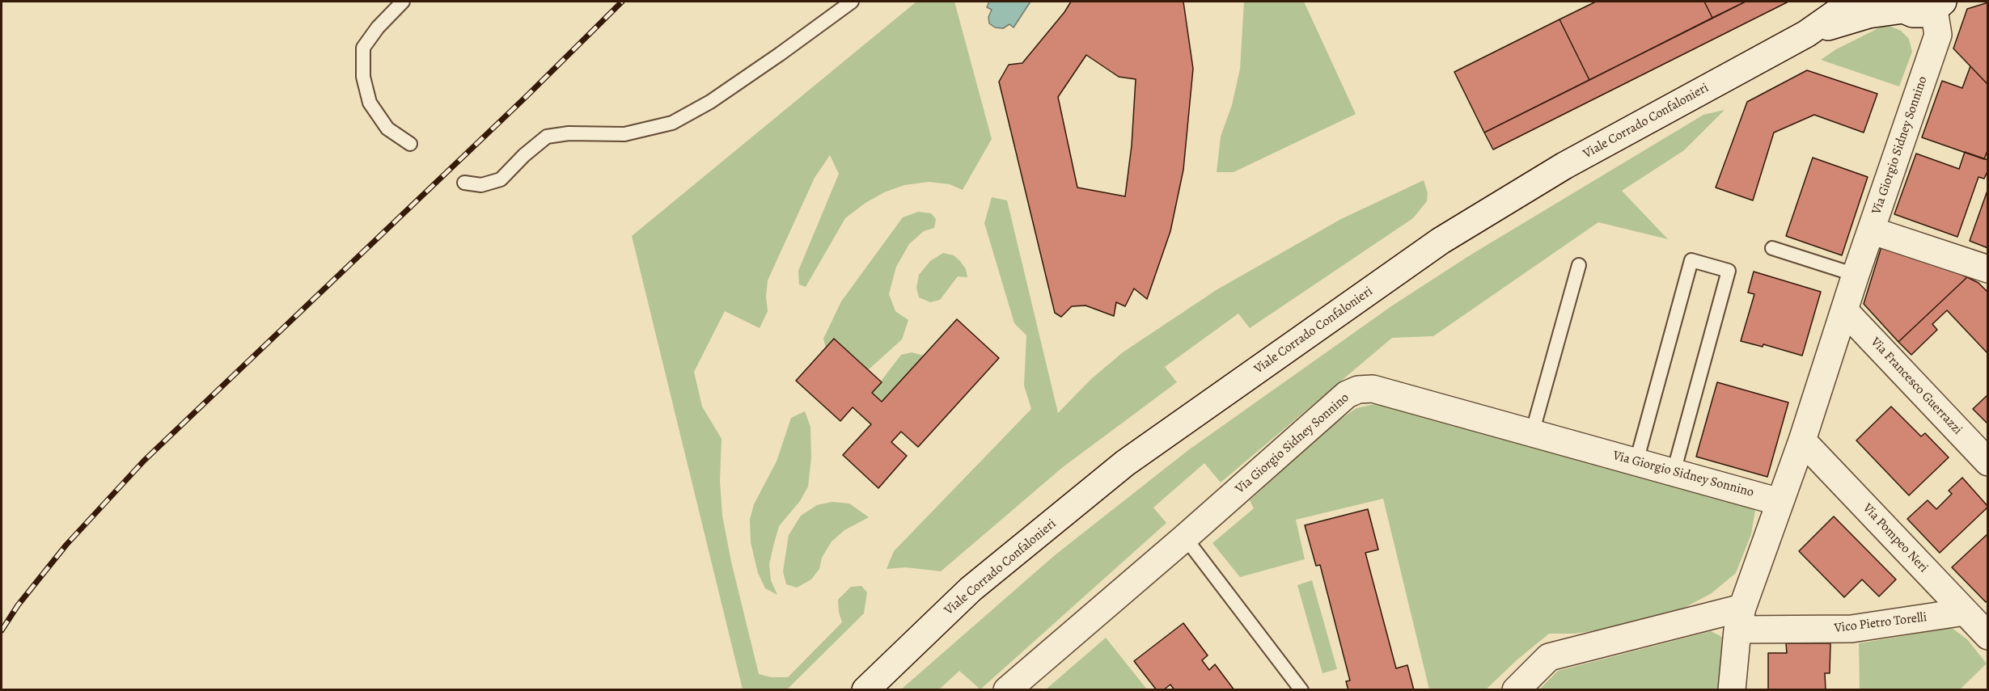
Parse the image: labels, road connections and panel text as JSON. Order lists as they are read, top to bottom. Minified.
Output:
{"streets":{"street":["Viale Corrado Confalonieri","Via Giorgio Sidney Sonnino","Via Francesco Guerrazzi","Via Pompeo Neri","Vico Pietro Torelli"]},"crossings":[["Via Giorgio Sidney Sonnino","Via Francesco Guerrazzi"],["Via Giorgio Sidney Sonnino","Via Pompeo Neri"],["Via Giorgio Sidney Sonnino","Vico Pietro Torelli"],["Via Pompeo Neri","Vico Pietro Torelli"]]}
